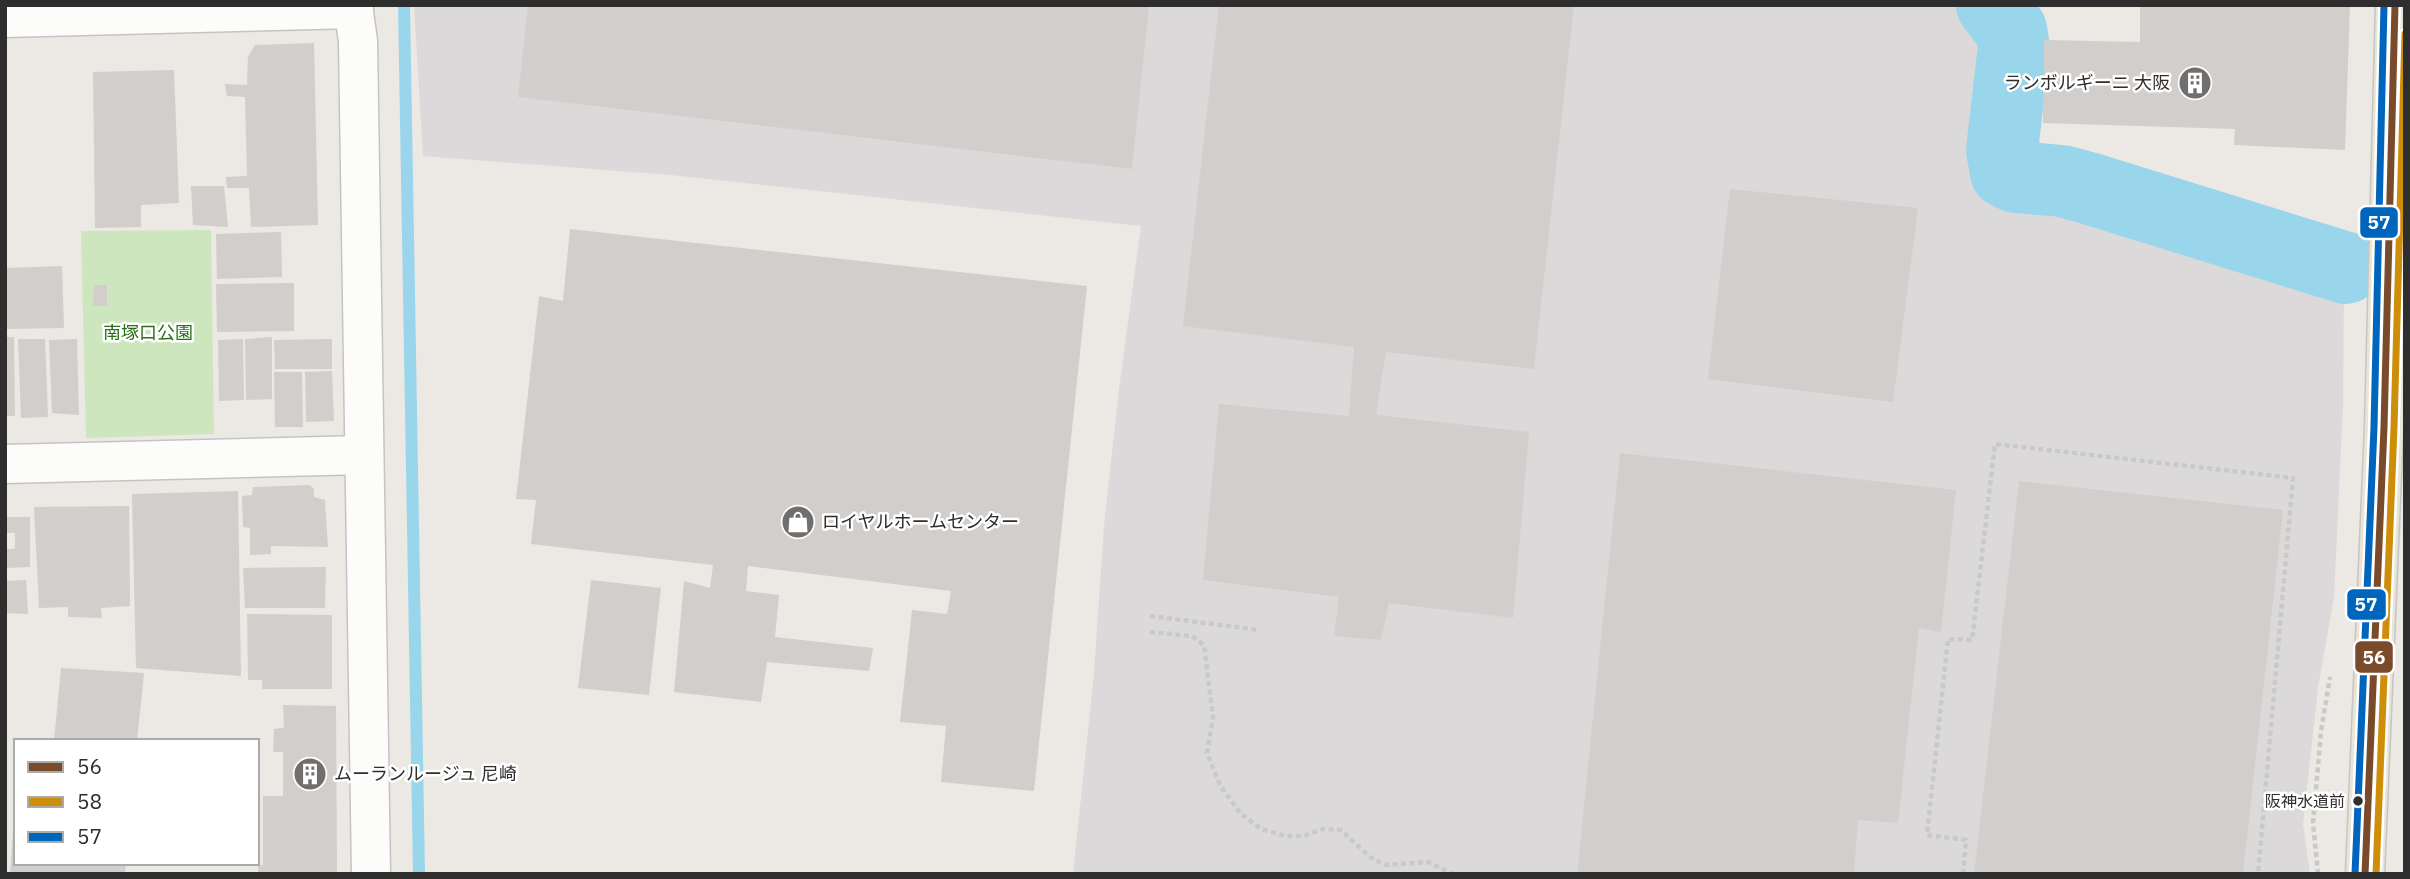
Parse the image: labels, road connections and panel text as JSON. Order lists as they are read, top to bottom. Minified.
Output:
{"parks":["南塚口公園"],"places":{"building":["ランボルギーニ 大阪","ムーランルージュ 尼崎"],"shop":["ロイヤルホームセンター"],"other":["阪神水道前"]},"lines":["transit line 56","transit line 57","transit line 58"],"legend":["56","58","57"]}
